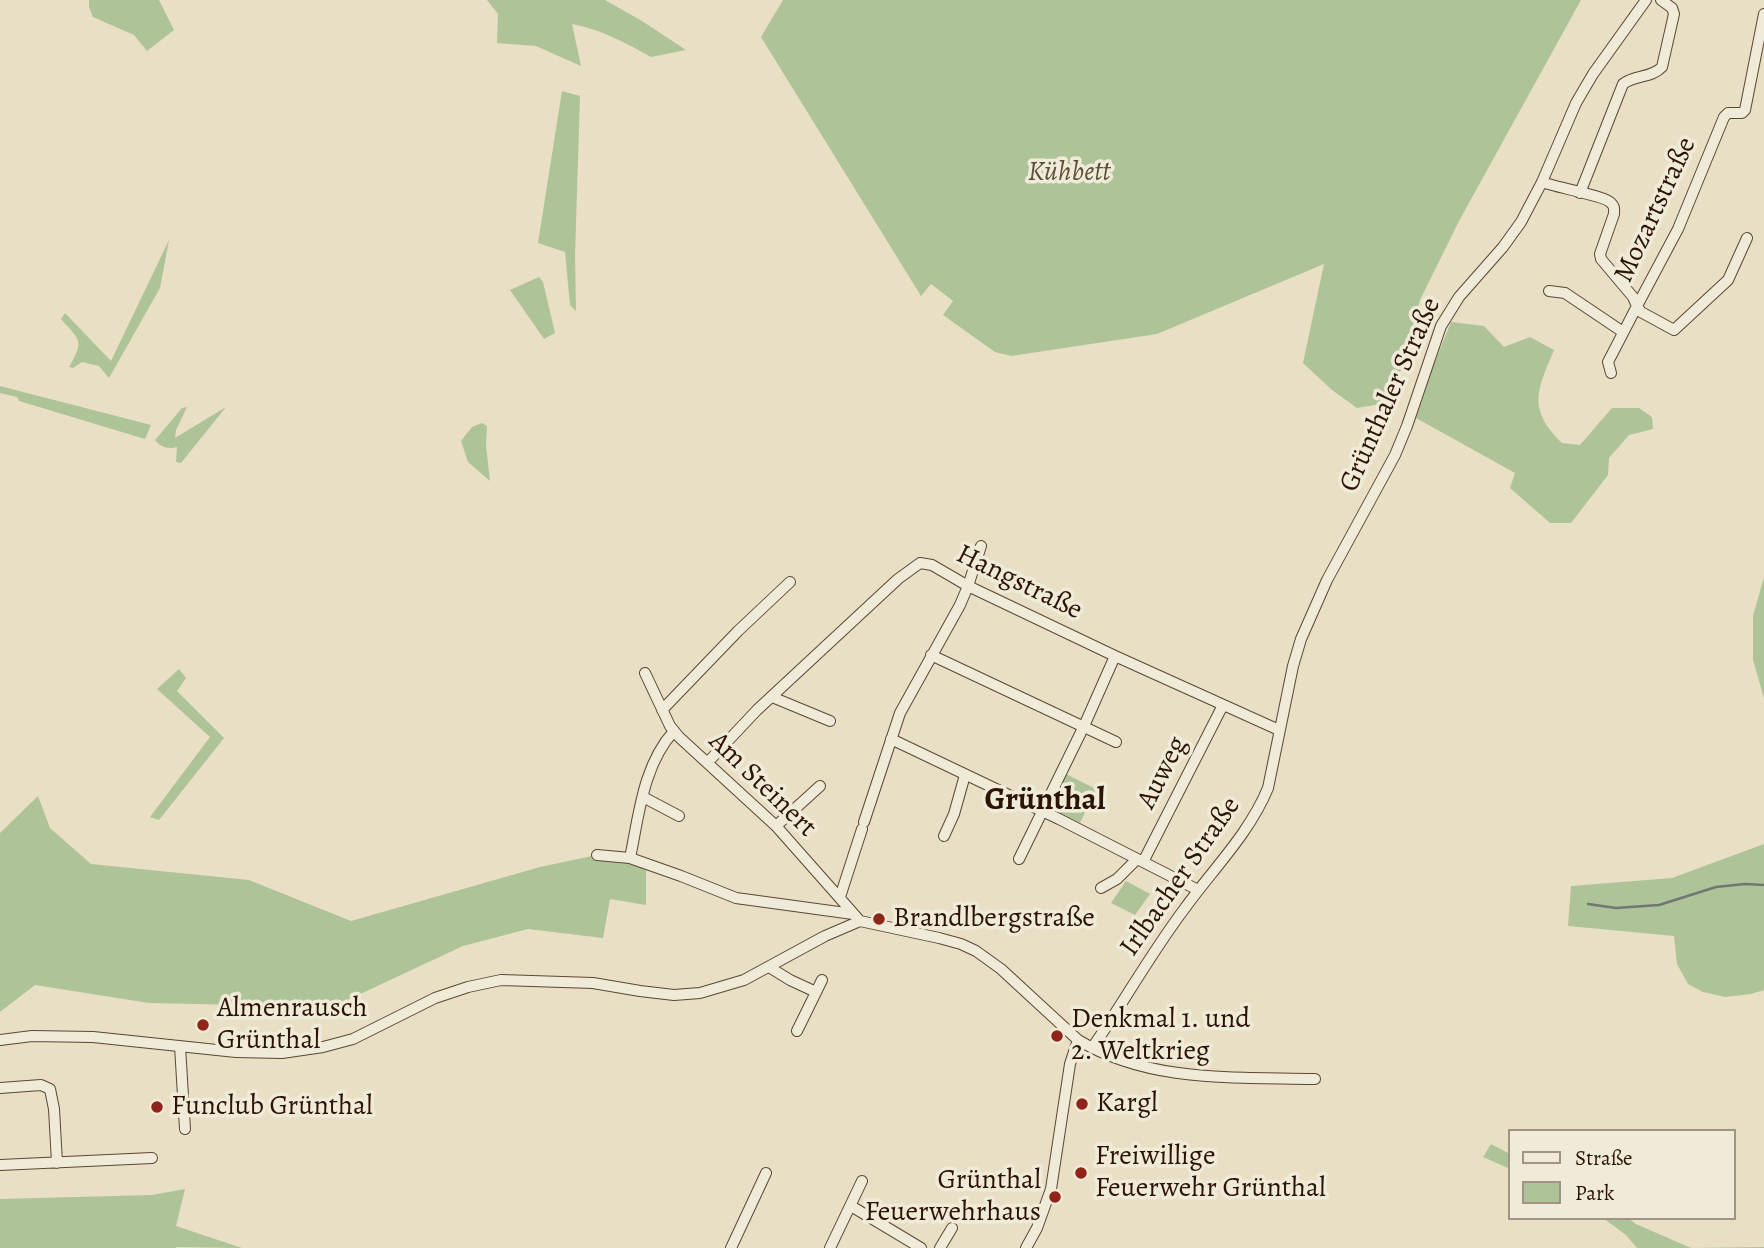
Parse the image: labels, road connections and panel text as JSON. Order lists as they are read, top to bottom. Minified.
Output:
{"streets":{"street":["Mozartstraße","Grünthaler Straße","Hangstraße","Auweg","Am Steinert","Irlbacher Straße"]},"crossings":[["Mozartstraße","Grünthaler Straße"],["Grünthaler Straße","Irlbacher Straße"],["Hangstraße","Auweg"],["Hangstraße","Am Steinert"],["Hangstraße","Irlbacher Straße"]],"districts":["Grünthal"],"parks":["Kühbett"],"places":["Brandlbergstraße","Almenrausch Grünthal","Denkmal 1. und 2. Weltkrieg","Kargl","Funclub Grünthal","Freiwillige Feuerwehr Grünthal","Grünthal Feuerwehrhaus"],"legend":["Straße","Park"]}
